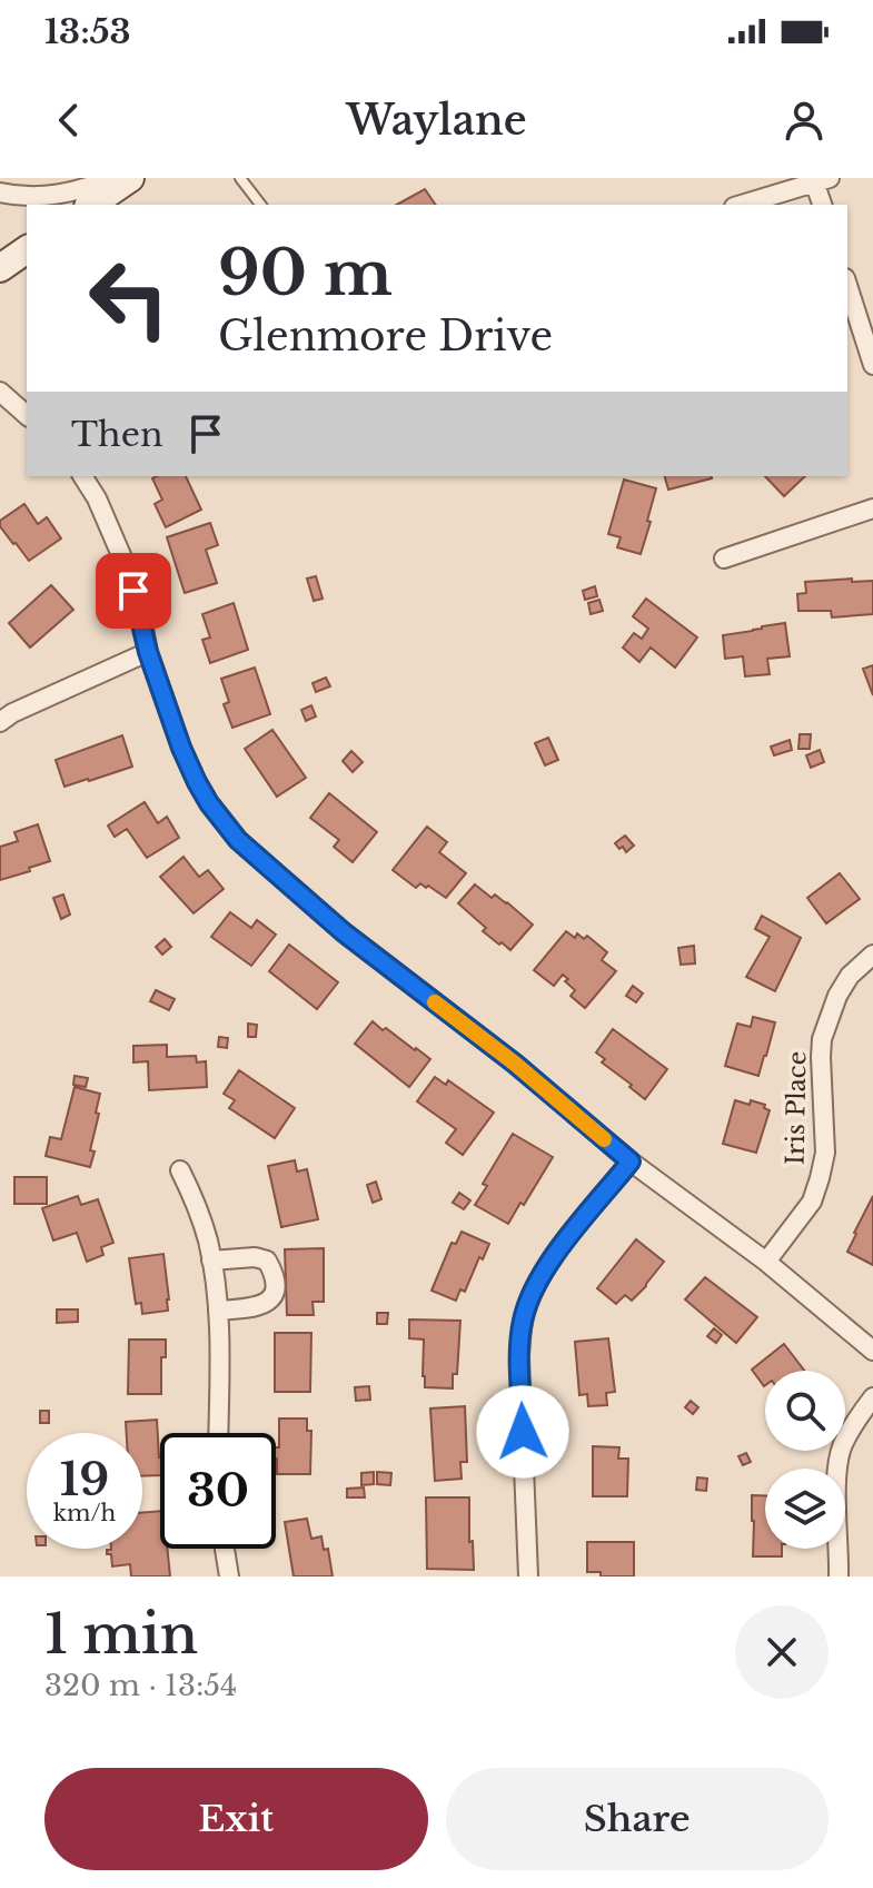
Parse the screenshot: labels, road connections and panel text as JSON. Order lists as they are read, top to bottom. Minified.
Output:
{"streets":{"street":["Iris Place"]},"page":{"status":"13:53","header":"Waylane","turn":["90 m","Glenmore Drive"],"then":"Then","speed":"19 km/h","limit":"30","heading":["1 min","320 m · 13:54"],"buttons":["Exit","Share"]}}
